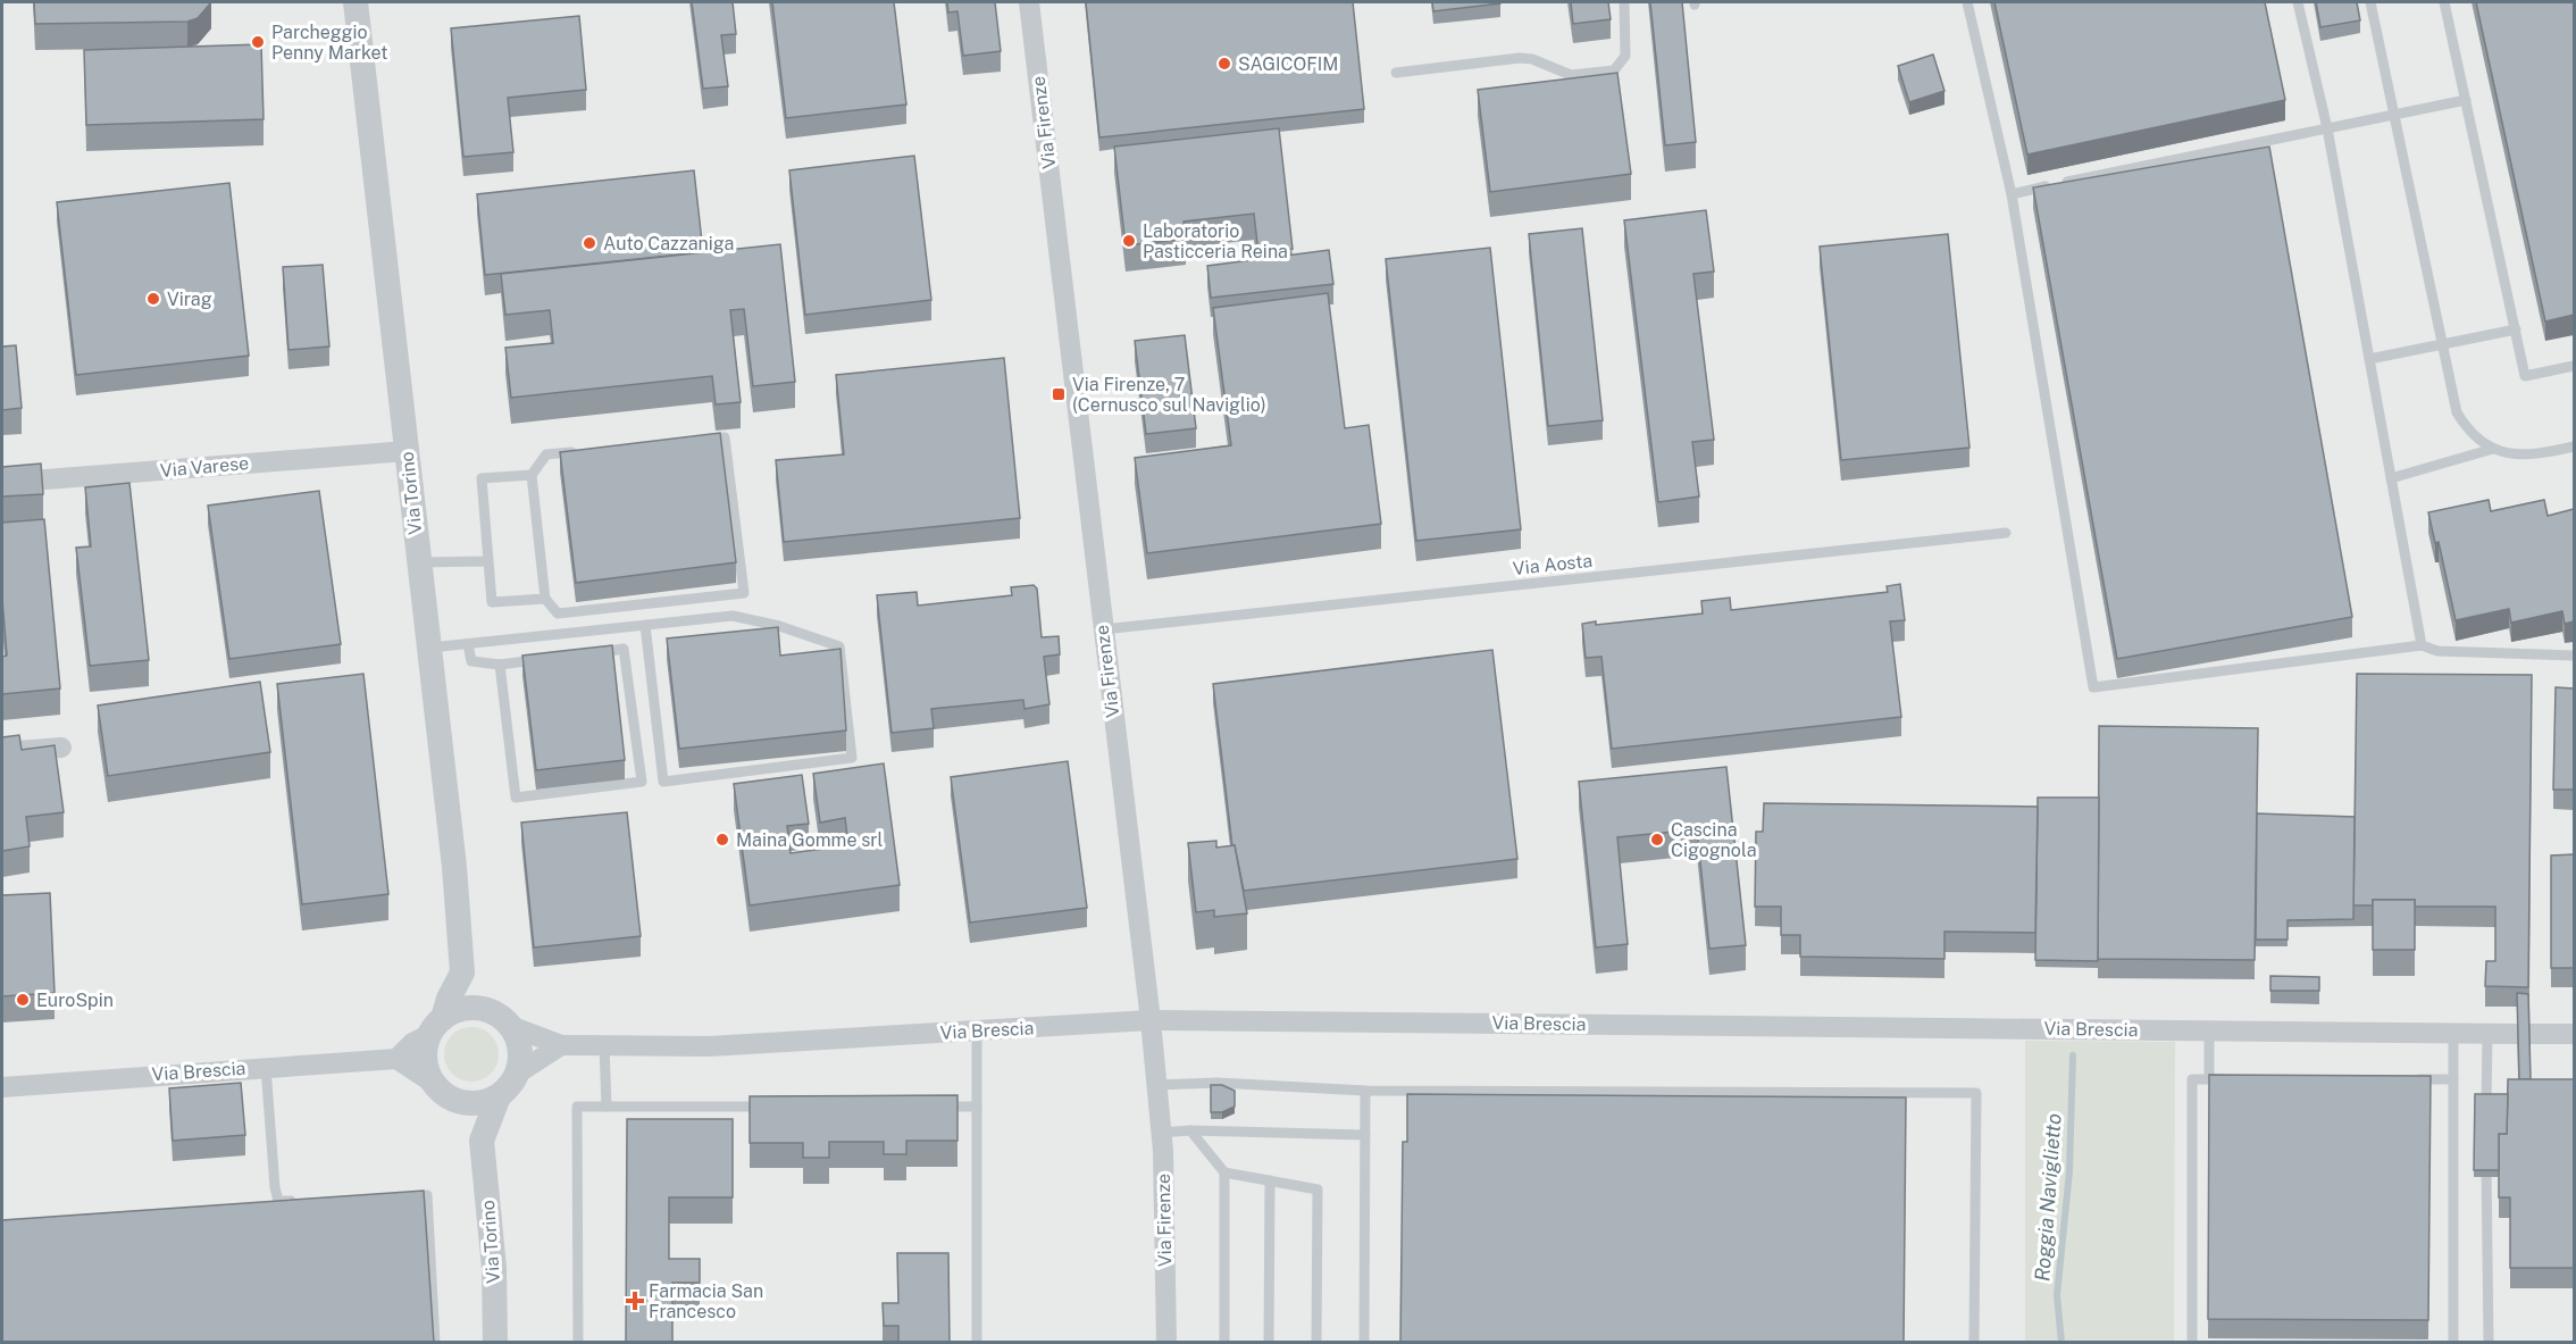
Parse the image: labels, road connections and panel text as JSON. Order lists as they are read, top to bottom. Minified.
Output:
{"streets":{"street":["Via Firenze","Via Varese","Via Torino","Via Brescia"],"lane":["Via Aosta"]},"crossings":[["Via Firenze","Via Aosta"],["Via Firenze","Via Brescia"],["Via Varese","Via Torino"],["Via Torino","Via Brescia"]],"water":["Roggia Naviglietto"],"places":{"other":["Parcheggio Penny Market","SAGICOFIM","Laboratorio Pasticceria Reina","Auto Cazzaniga","Virag","Maina Gomme srl","Cascina Cigognola","EuroSpin"],"transit":["Via Firenze, 7 (Cernusco sul Naviglio)"],"health":["Farmacia San Francesco"]}}
